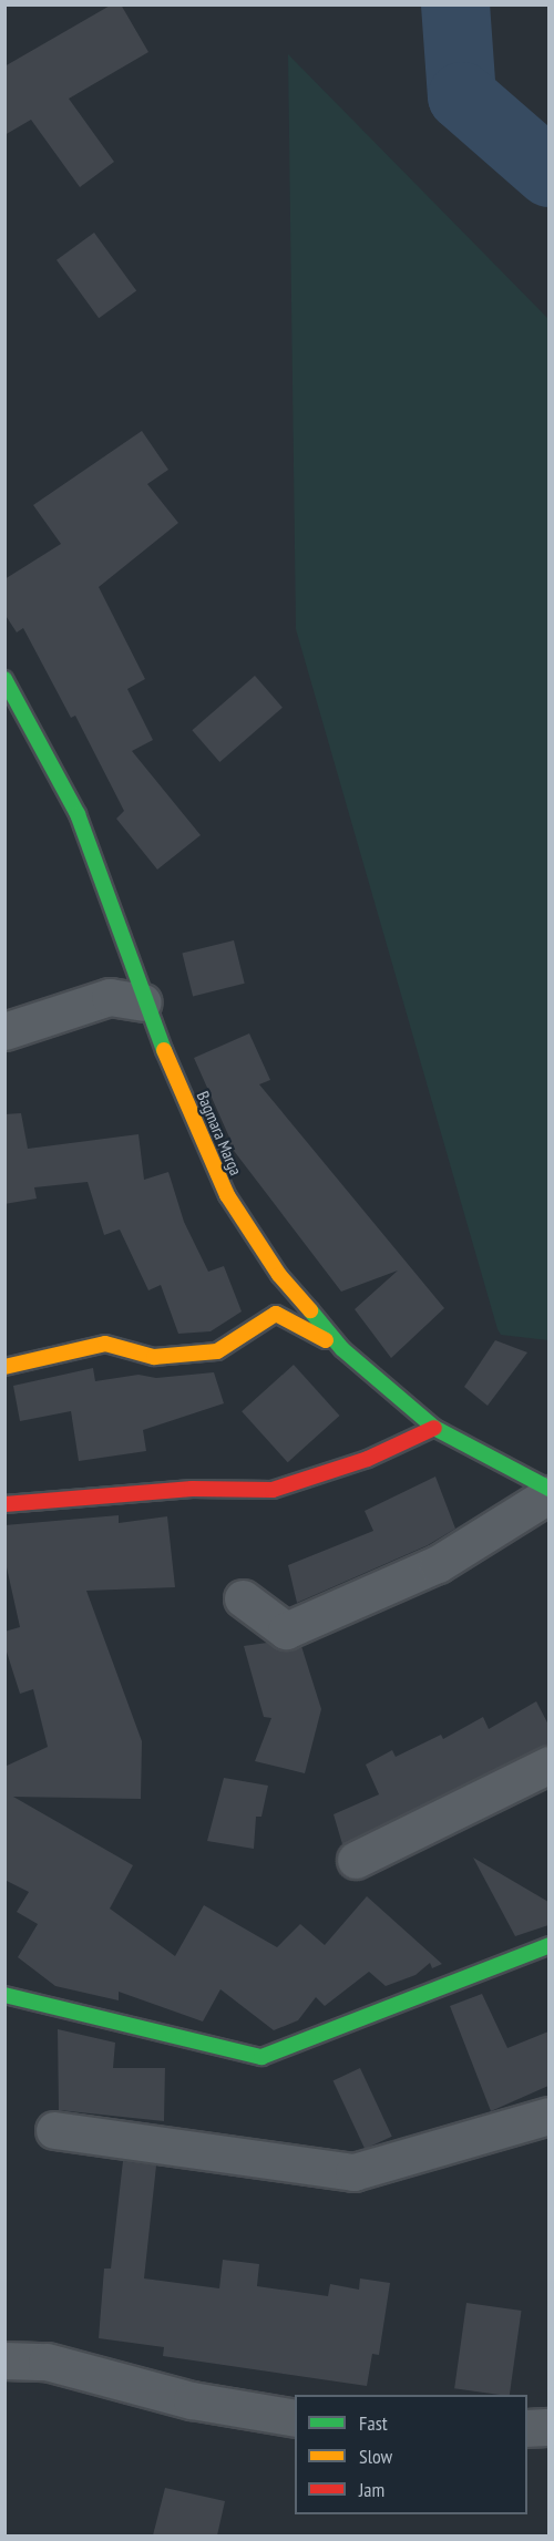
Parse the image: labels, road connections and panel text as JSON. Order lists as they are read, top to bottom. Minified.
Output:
{"streets":{"street":["Bagmara Marga"]},"legend":["Fast","Slow","Jam"]}
